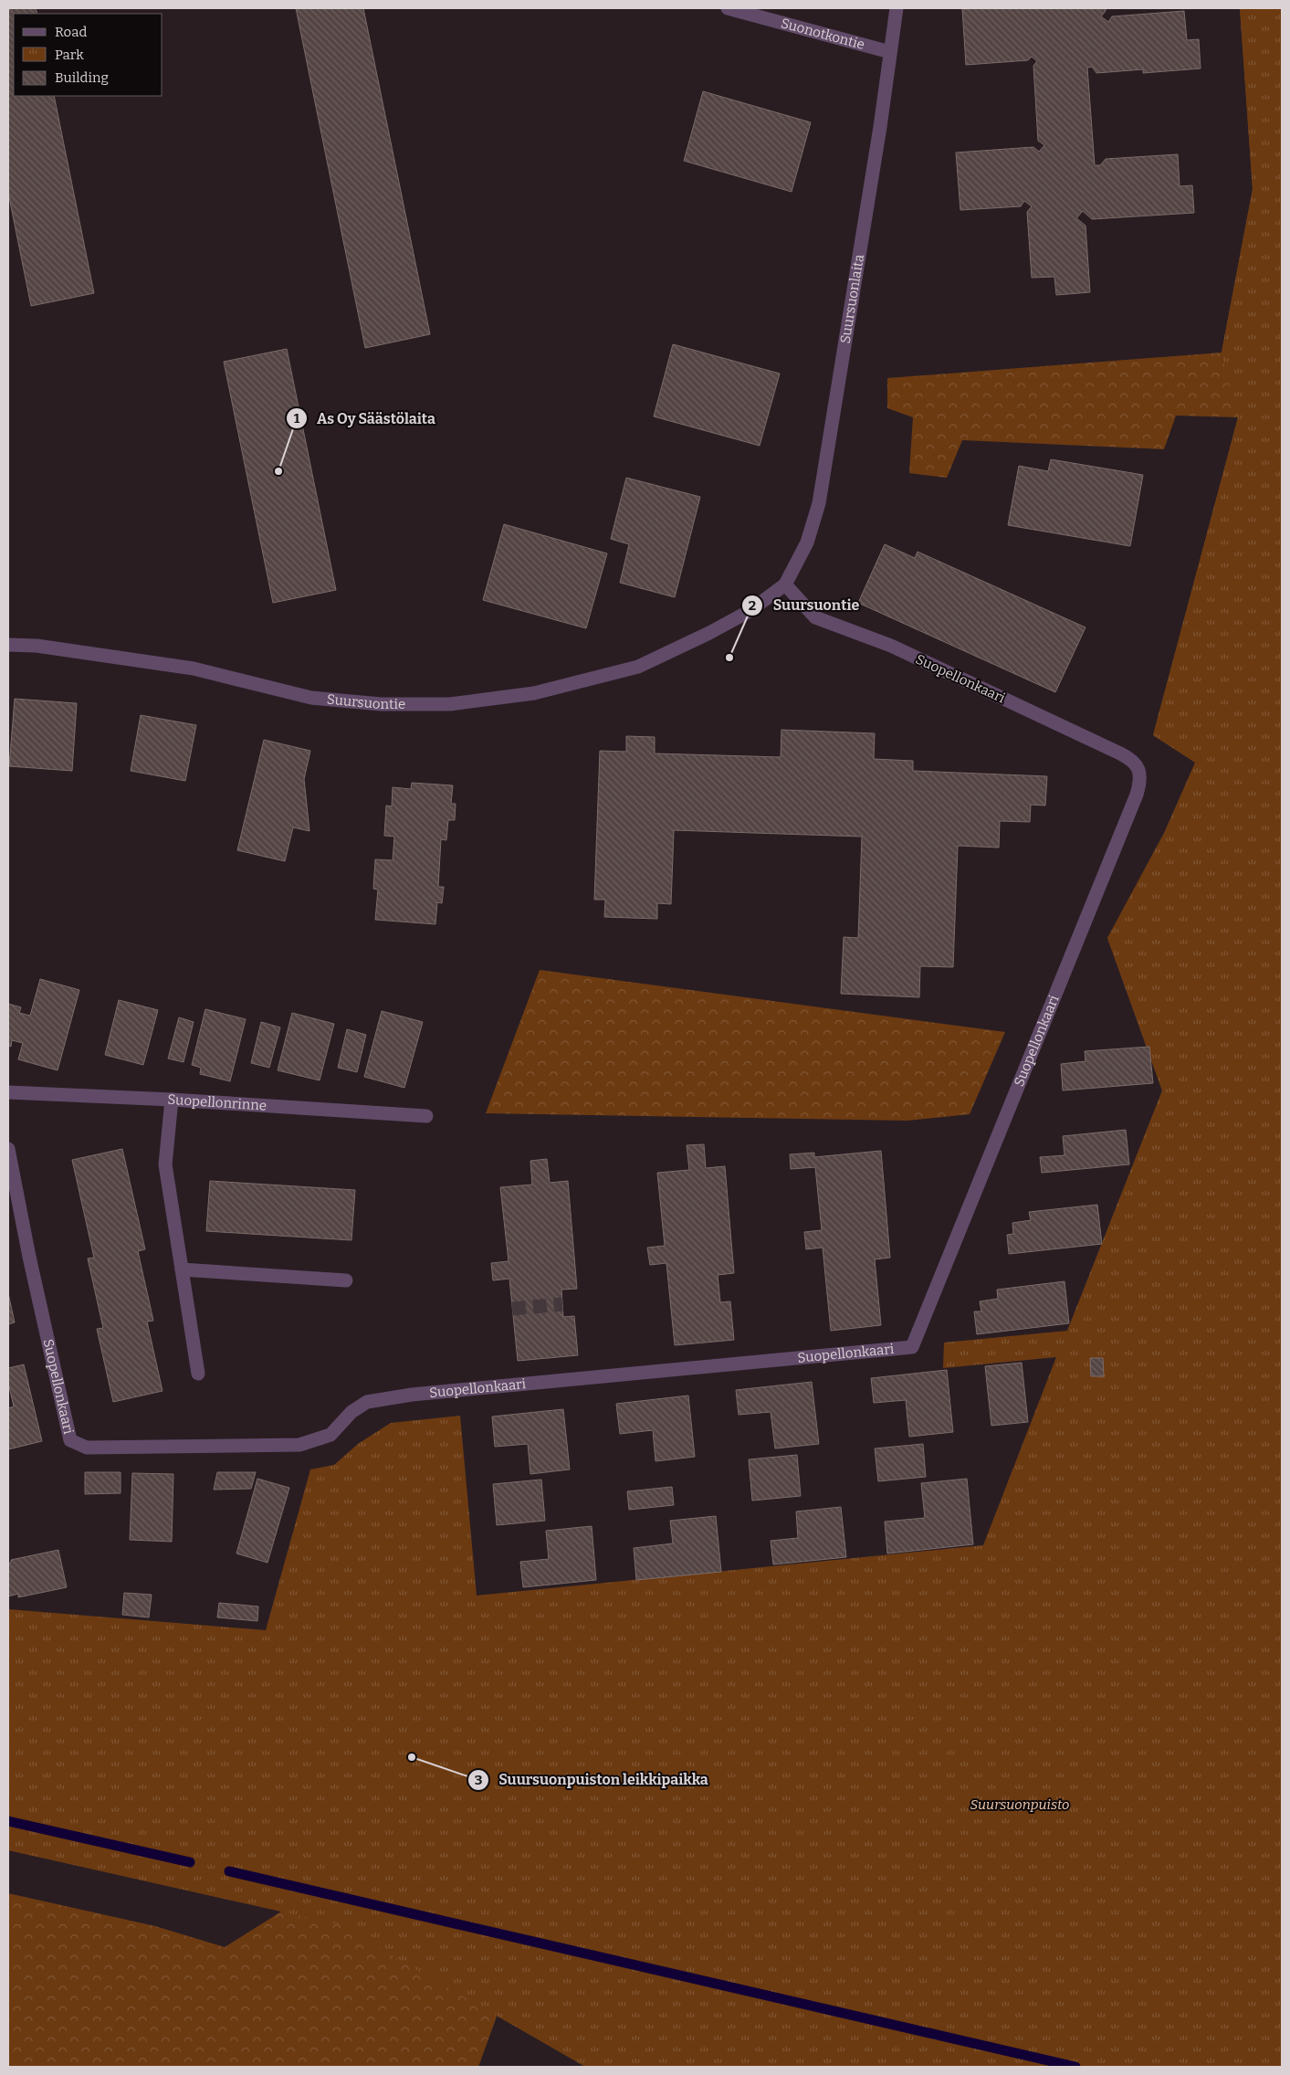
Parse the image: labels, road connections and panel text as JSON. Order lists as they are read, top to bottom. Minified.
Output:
{"streets":{"street":["Suonotkontie","Suursuonlaita","Suopellonkaari","Suursuontie","Suopellonrinne"]},"crossings":[["Suonotkontie","Suursuonlaita"],["Suursuonlaita","Suopellonkaari"],["Suursuonlaita","Suursuontie"],["Suopellonkaari","Suursuontie"]],"parks":["Suursuonpuisto"],"places":["As Oy Säästölaita","Suursuontie","Suursuonpuiston leikkipaikka"],"legend":["Road","Park","Building"]}
